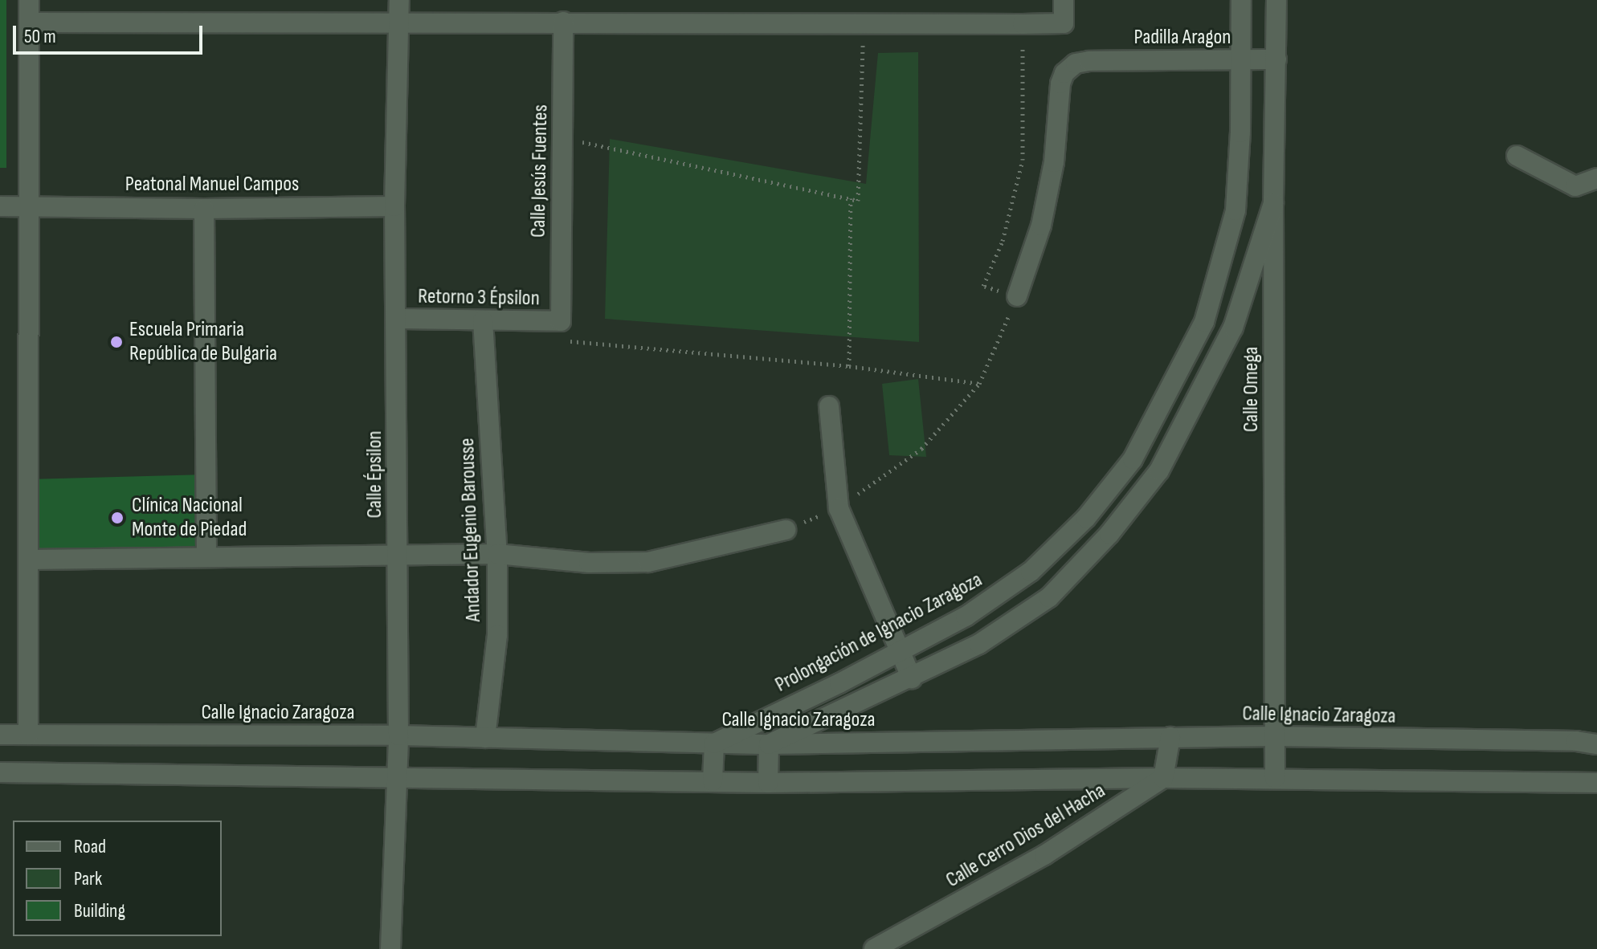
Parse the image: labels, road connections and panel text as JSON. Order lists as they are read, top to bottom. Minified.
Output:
{"streets":{"street":["Padilla Aragon","Calle Jesús Fuentes","Peatonal Manuel Campos","Retorno 3 Épsilon","Calle Omega","Calle Épsilon","Andador Eugenio Barousse","Prolongación de Ignacio Zaragoza","Calle Ignacio Zaragoza","Calle Cerro Dios del Hacha"]},"crossings":[["Padilla Aragon","Calle Omega"],["Padilla Aragon","Prolongación de Ignacio Zaragoza"],["Calle Jesús Fuentes","Retorno 3 Épsilon"],["Peatonal Manuel Campos","Calle Épsilon"],["Retorno 3 Épsilon","Calle Épsilon"],["Retorno 3 Épsilon","Andador Eugenio Barousse"],["Calle Omega","Calle Ignacio Zaragoza"],["Calle Épsilon","Calle Ignacio Zaragoza"],["Andador Eugenio Barousse","Calle Ignacio Zaragoza"],["Prolongación de Ignacio Zaragoza","Calle Ignacio Zaragoza"]],"places":["Escuela Primaria República de Bulgaria","Clínica Nacional Monte de Piedad"],"legend":["Road","Park","Building"],"scale_bar":"50 m"}
